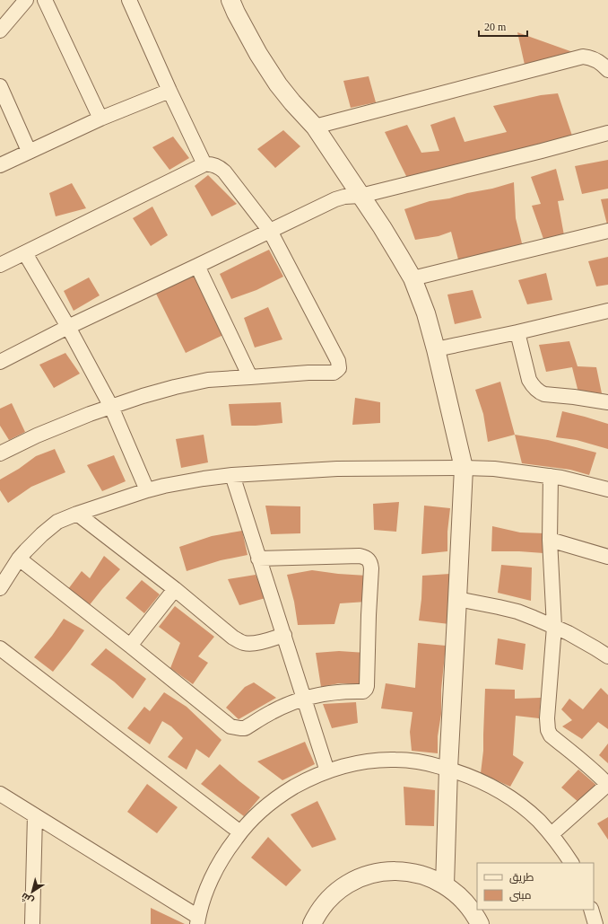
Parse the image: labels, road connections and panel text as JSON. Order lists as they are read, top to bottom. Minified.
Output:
{"legend":["طريق","مبنى"],"scale_bar":"20 m","north":"bottom left"}
